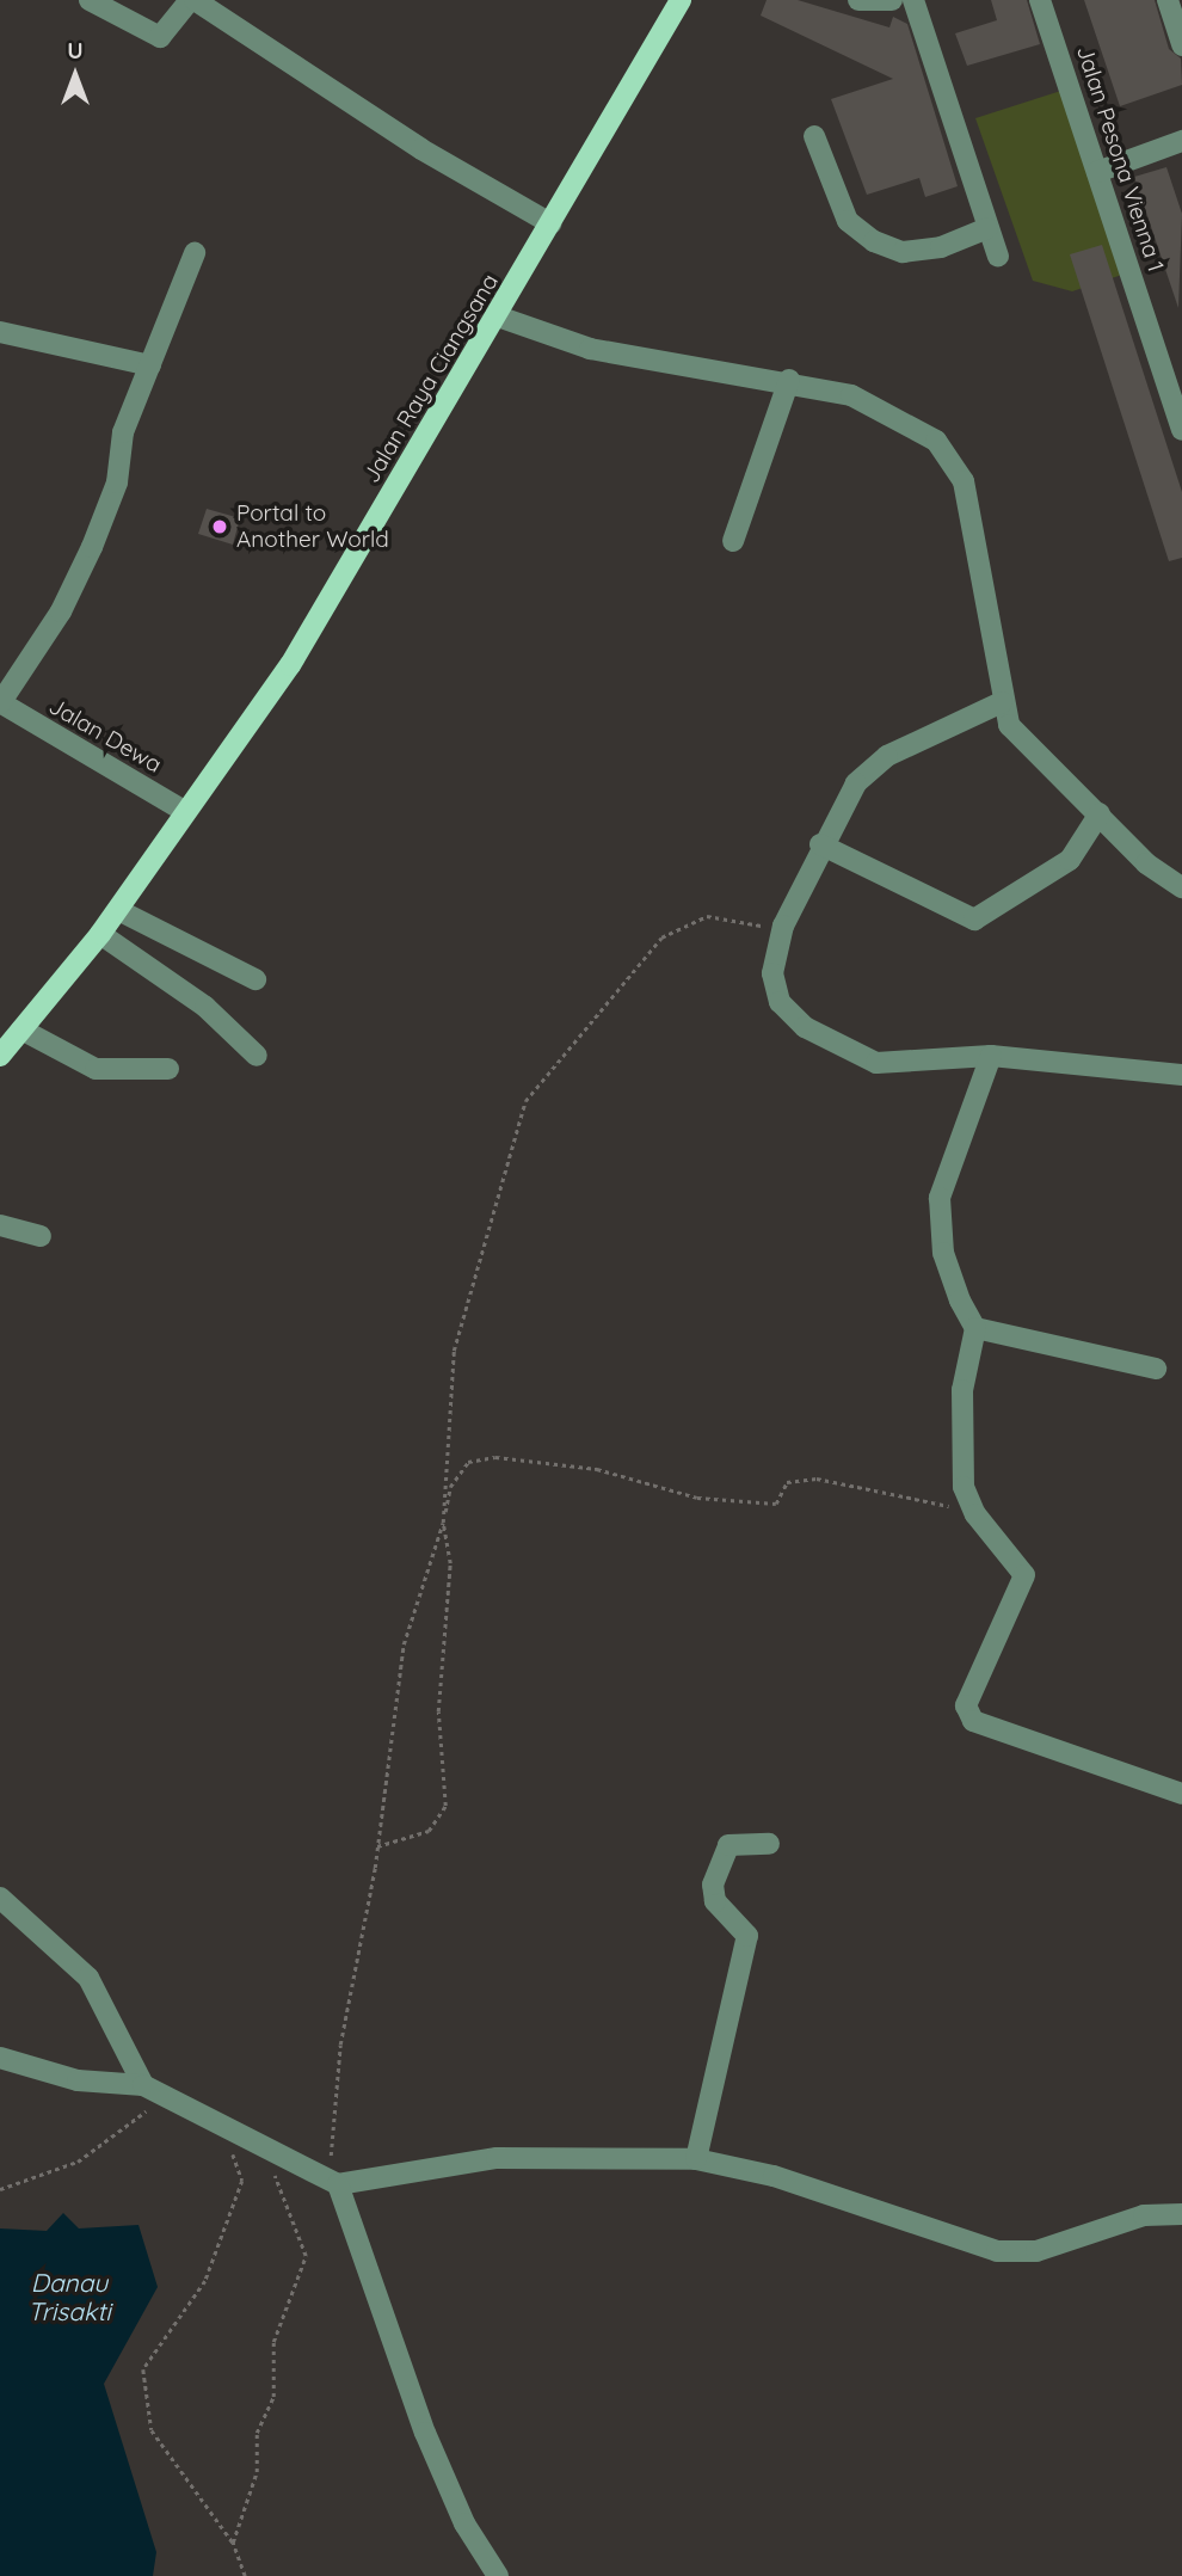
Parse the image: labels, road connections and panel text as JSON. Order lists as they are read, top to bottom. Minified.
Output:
{"streets":{"main road":["Jalan Raya Ciangsana"],"street":["Jalan Pesona Vienna 1","Jalan Dewa"]},"crossings":[["Jalan Raya Ciangsana","Jalan Dewa"]],"water":["Danau Trisakti"],"places":["Portal to Another World"],"north":"top"}
